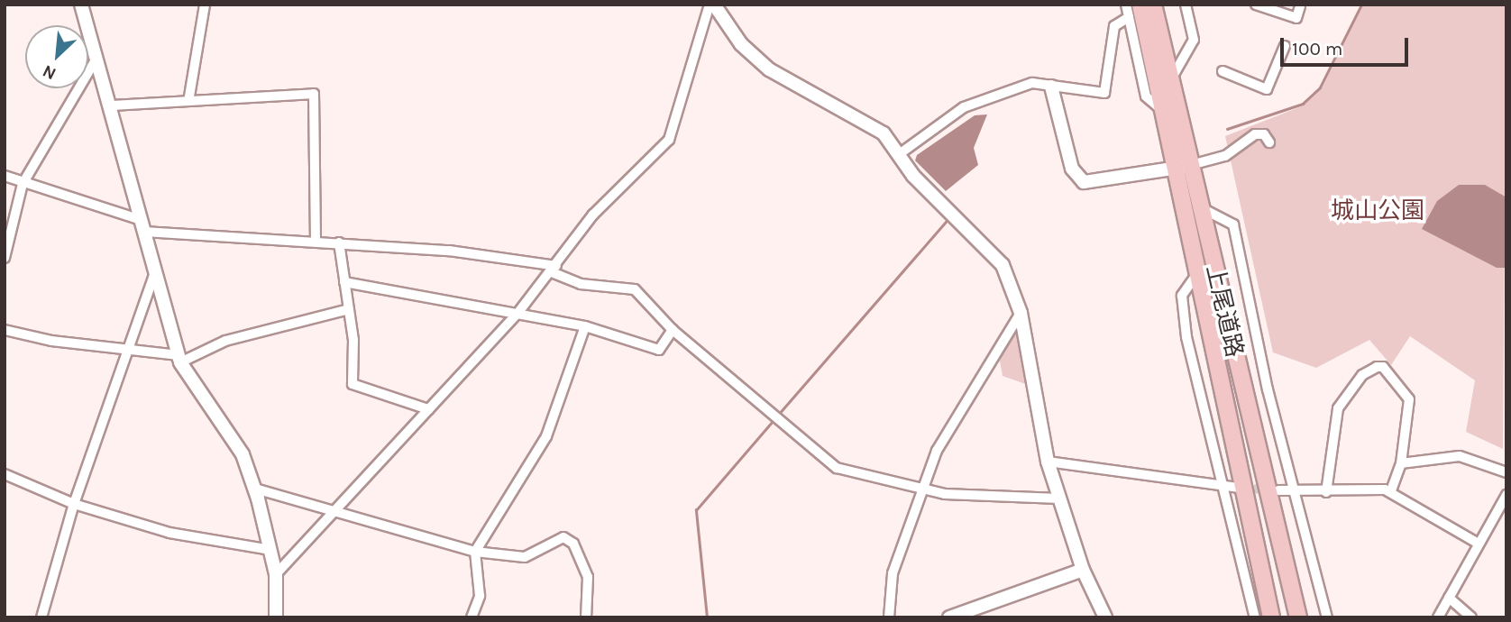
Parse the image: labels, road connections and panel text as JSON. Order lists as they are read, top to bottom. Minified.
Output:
{"streets":{"highway":["上尾道路"]},"parks":["城山公園"],"scale_bar":"100 m","north":"bottom left"}
